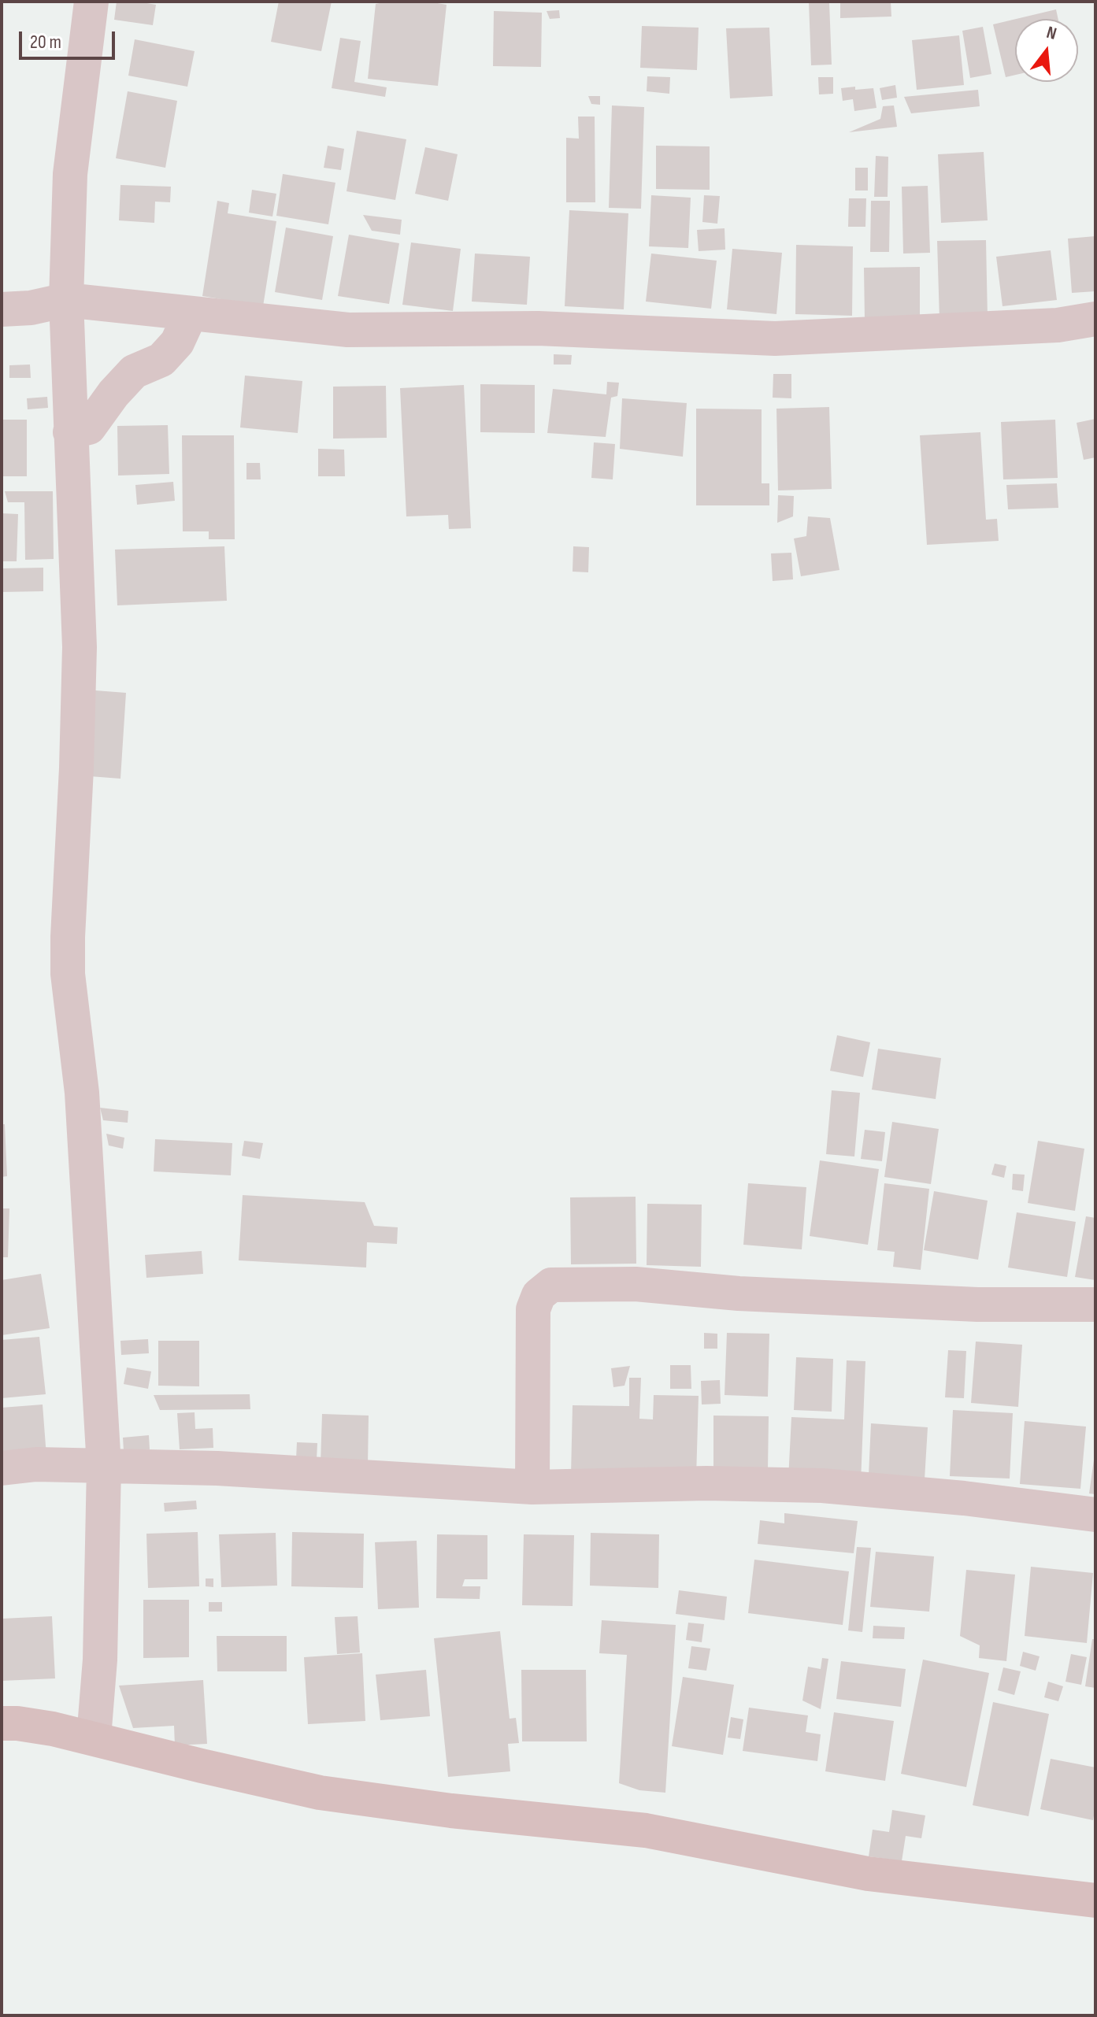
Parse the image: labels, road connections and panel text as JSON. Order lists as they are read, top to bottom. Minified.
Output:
{"scale_bar":"20 m","north":"top"}
